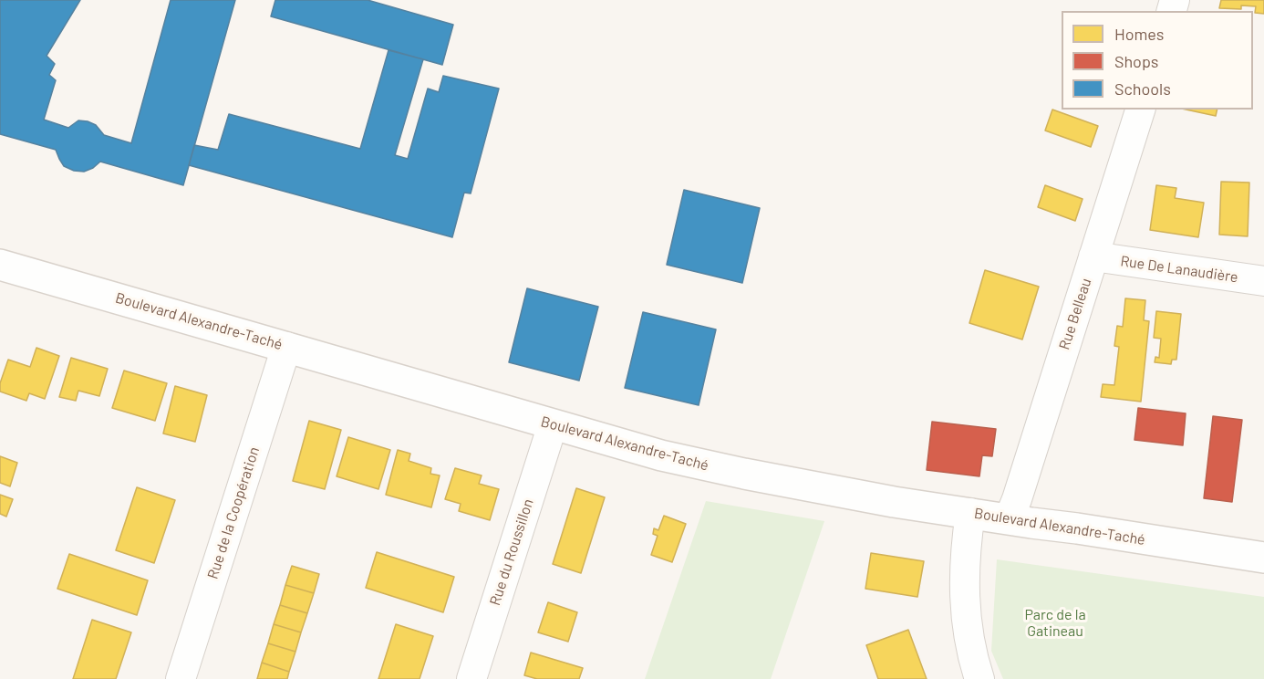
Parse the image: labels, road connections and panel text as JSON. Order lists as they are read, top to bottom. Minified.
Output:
{"streets":{"main road":["Boulevard Alexandre-Taché"],"street":["Rue De Lanaudière","Rue Belleau","Rue de la Coopération","Rue du Roussillon"]},"crossings":[["Rue De Lanaudière","Rue Belleau"],["Rue Belleau","Boulevard Alexandre-Taché"],["Boulevard Alexandre-Taché","Rue de la Coopération"],["Boulevard Alexandre-Taché","Rue du Roussillon"]],"parks":["Parc de la Gatineau"],"legend":["Homes","Shops","Schools"]}
